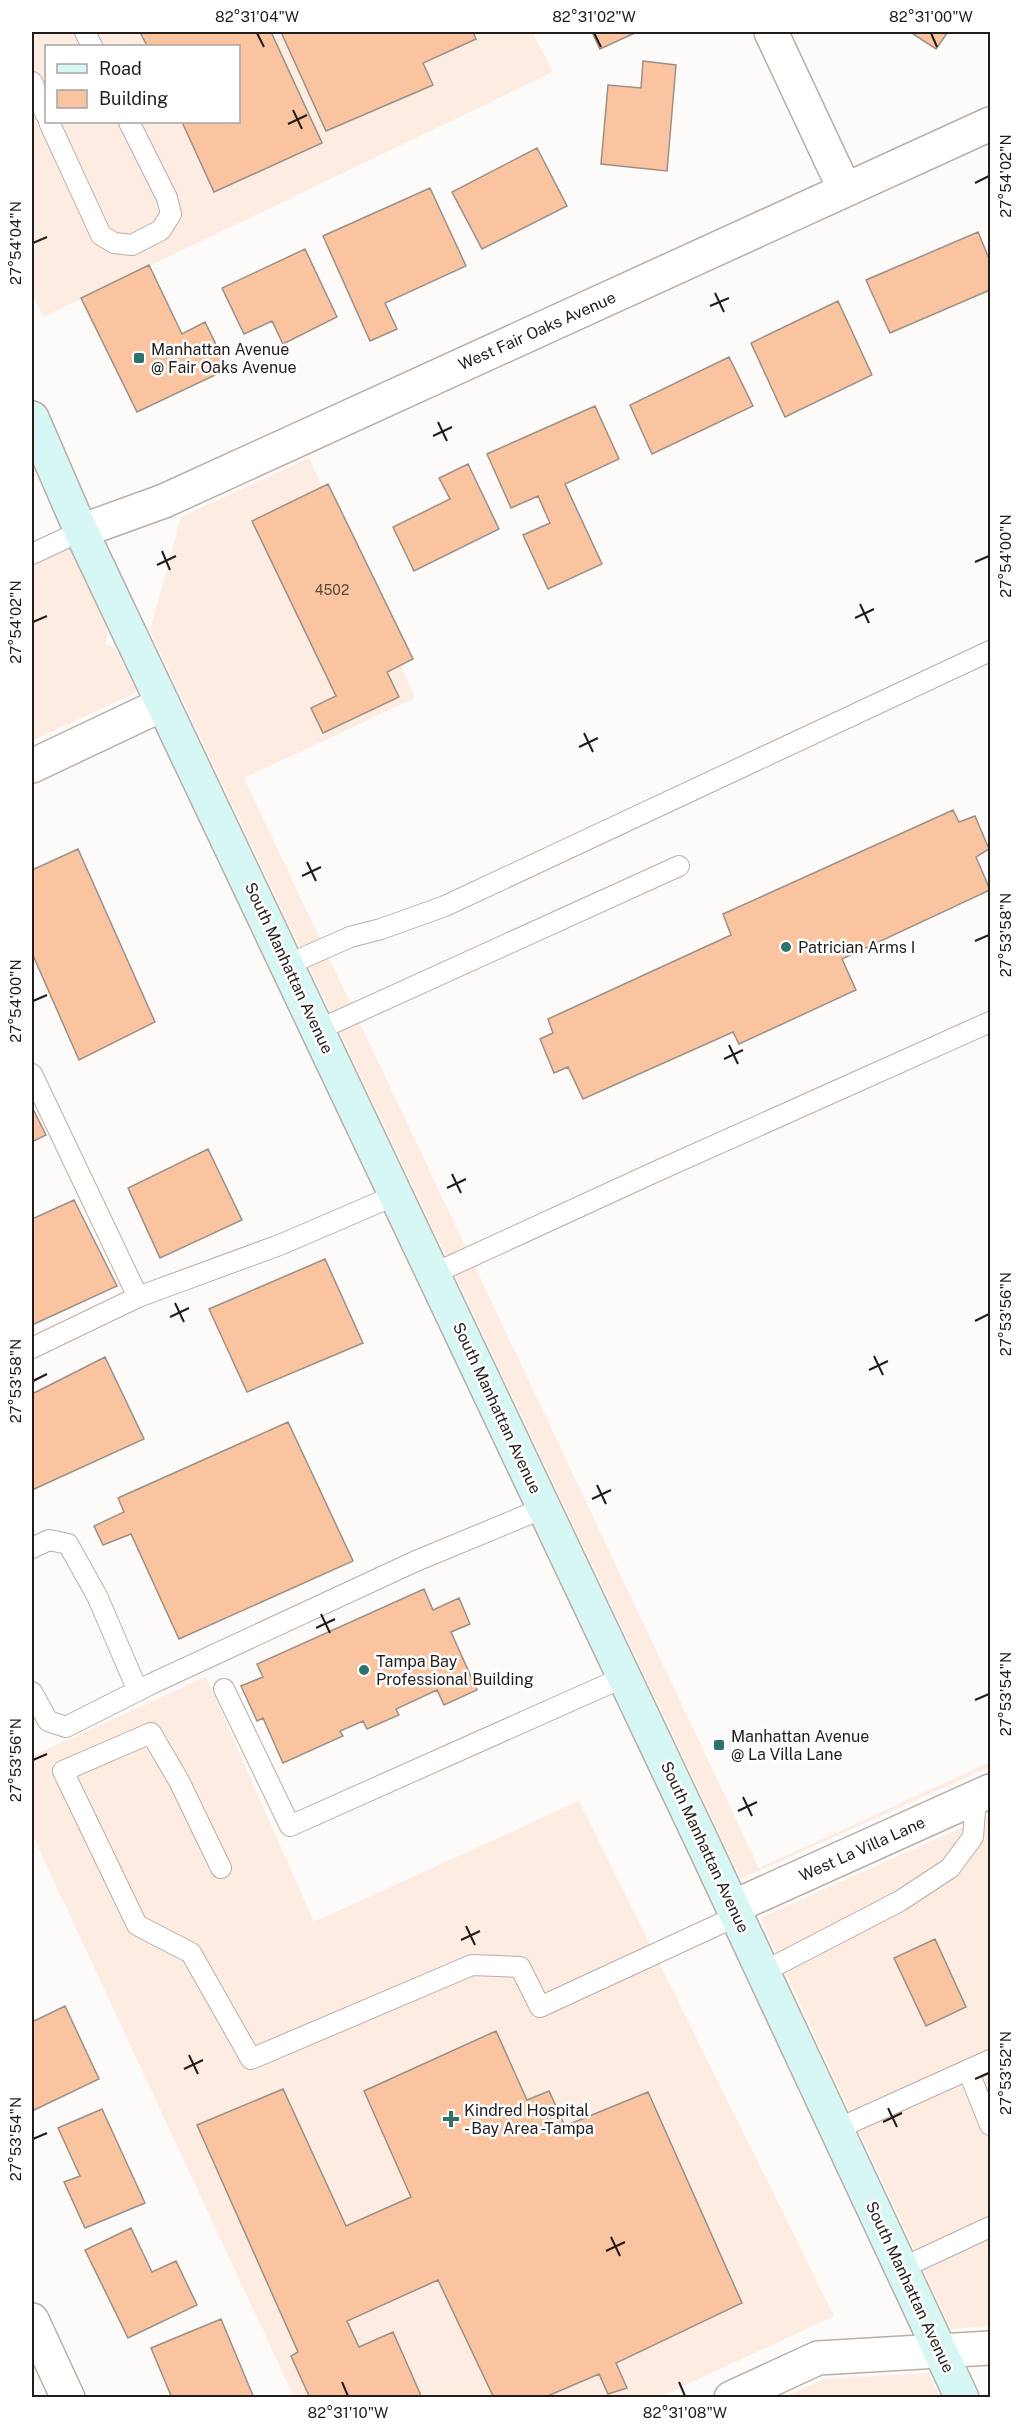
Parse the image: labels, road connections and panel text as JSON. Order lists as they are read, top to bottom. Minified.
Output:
{"streets":{"main road":["South Manhattan Avenue"],"street":["West Fair Oaks Avenue","West La Villa Lane"]},"crossings":[["West Fair Oaks Avenue","South Manhattan Avenue"],["South Manhattan Avenue","West La Villa Lane"]],"places":{"transit":["Manhattan Avenue @ Fair Oaks Avenue","Manhattan Avenue @ La Villa Lane"],"other":["Patrician Arms I","Tampa Bay Professional Building"],"health":["Kindred Hospital - Bay Area -Tampa"]},"house_numbers":["4502"],"legend":["Road","Building"],"coordinates":["82°31'04\"W","82°31'02\"W","82°31'00\"W","27°54'02\"N","27°54'04\"N","27°54'00\"N","27°53'58\"N","27°53'56\"N","27°53'54\"N","27°53'52\"N","82°31'10\"W","82°31'08\"W"]}
